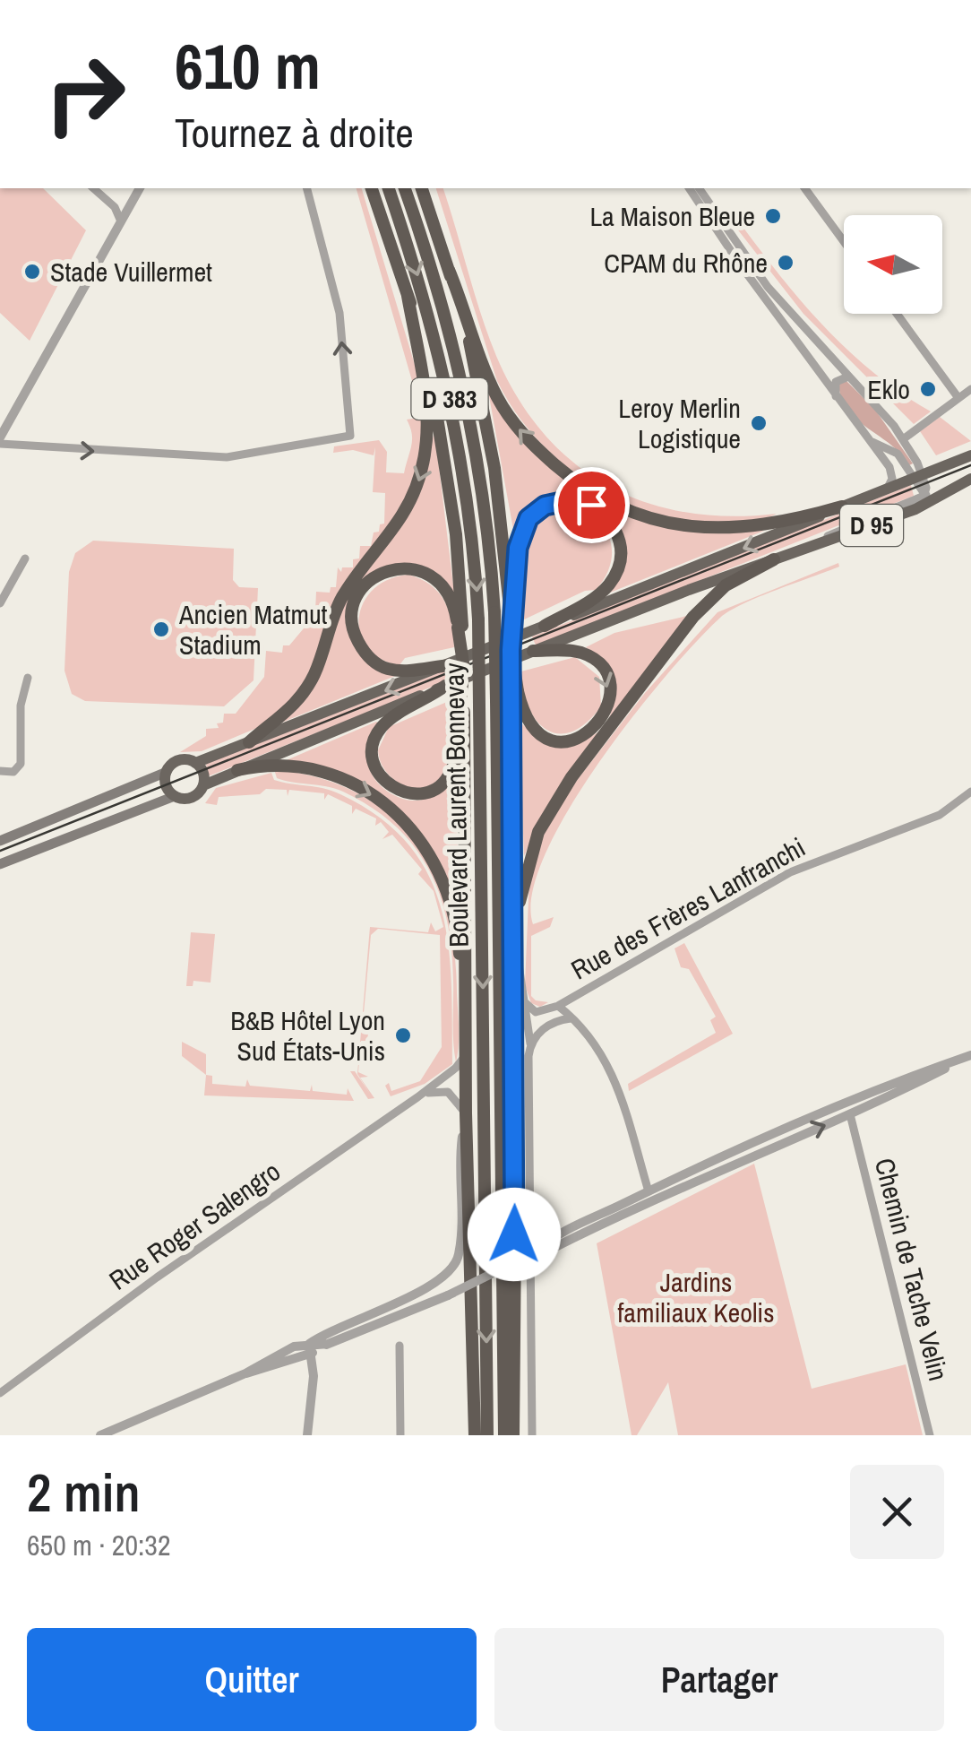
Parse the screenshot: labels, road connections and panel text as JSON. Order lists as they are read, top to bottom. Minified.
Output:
{"streets":{"highway":["D 383","Boulevard Laurent Bonnevay"],"main road":["D 95"],"street":["Rue des Frères Lanfranchi","Rue Roger Salengro","Chemin de Tache Velin"]},"parks":["Jardins familiaux Keolis"],"places":["La Maison Bleue","CPAM du Rhône","Stade Vuillermet","Eklo","Leroy Merlin Logistique","Ancien Matmut Stadium","B&B Hôtel Lyon Sud États-Unis"],"north":"left","page":{"turn":["610 m","Tournez à droite"],"heading":["2 min","650 m · 20:32"],"buttons":["Quitter","Partager"]}}
